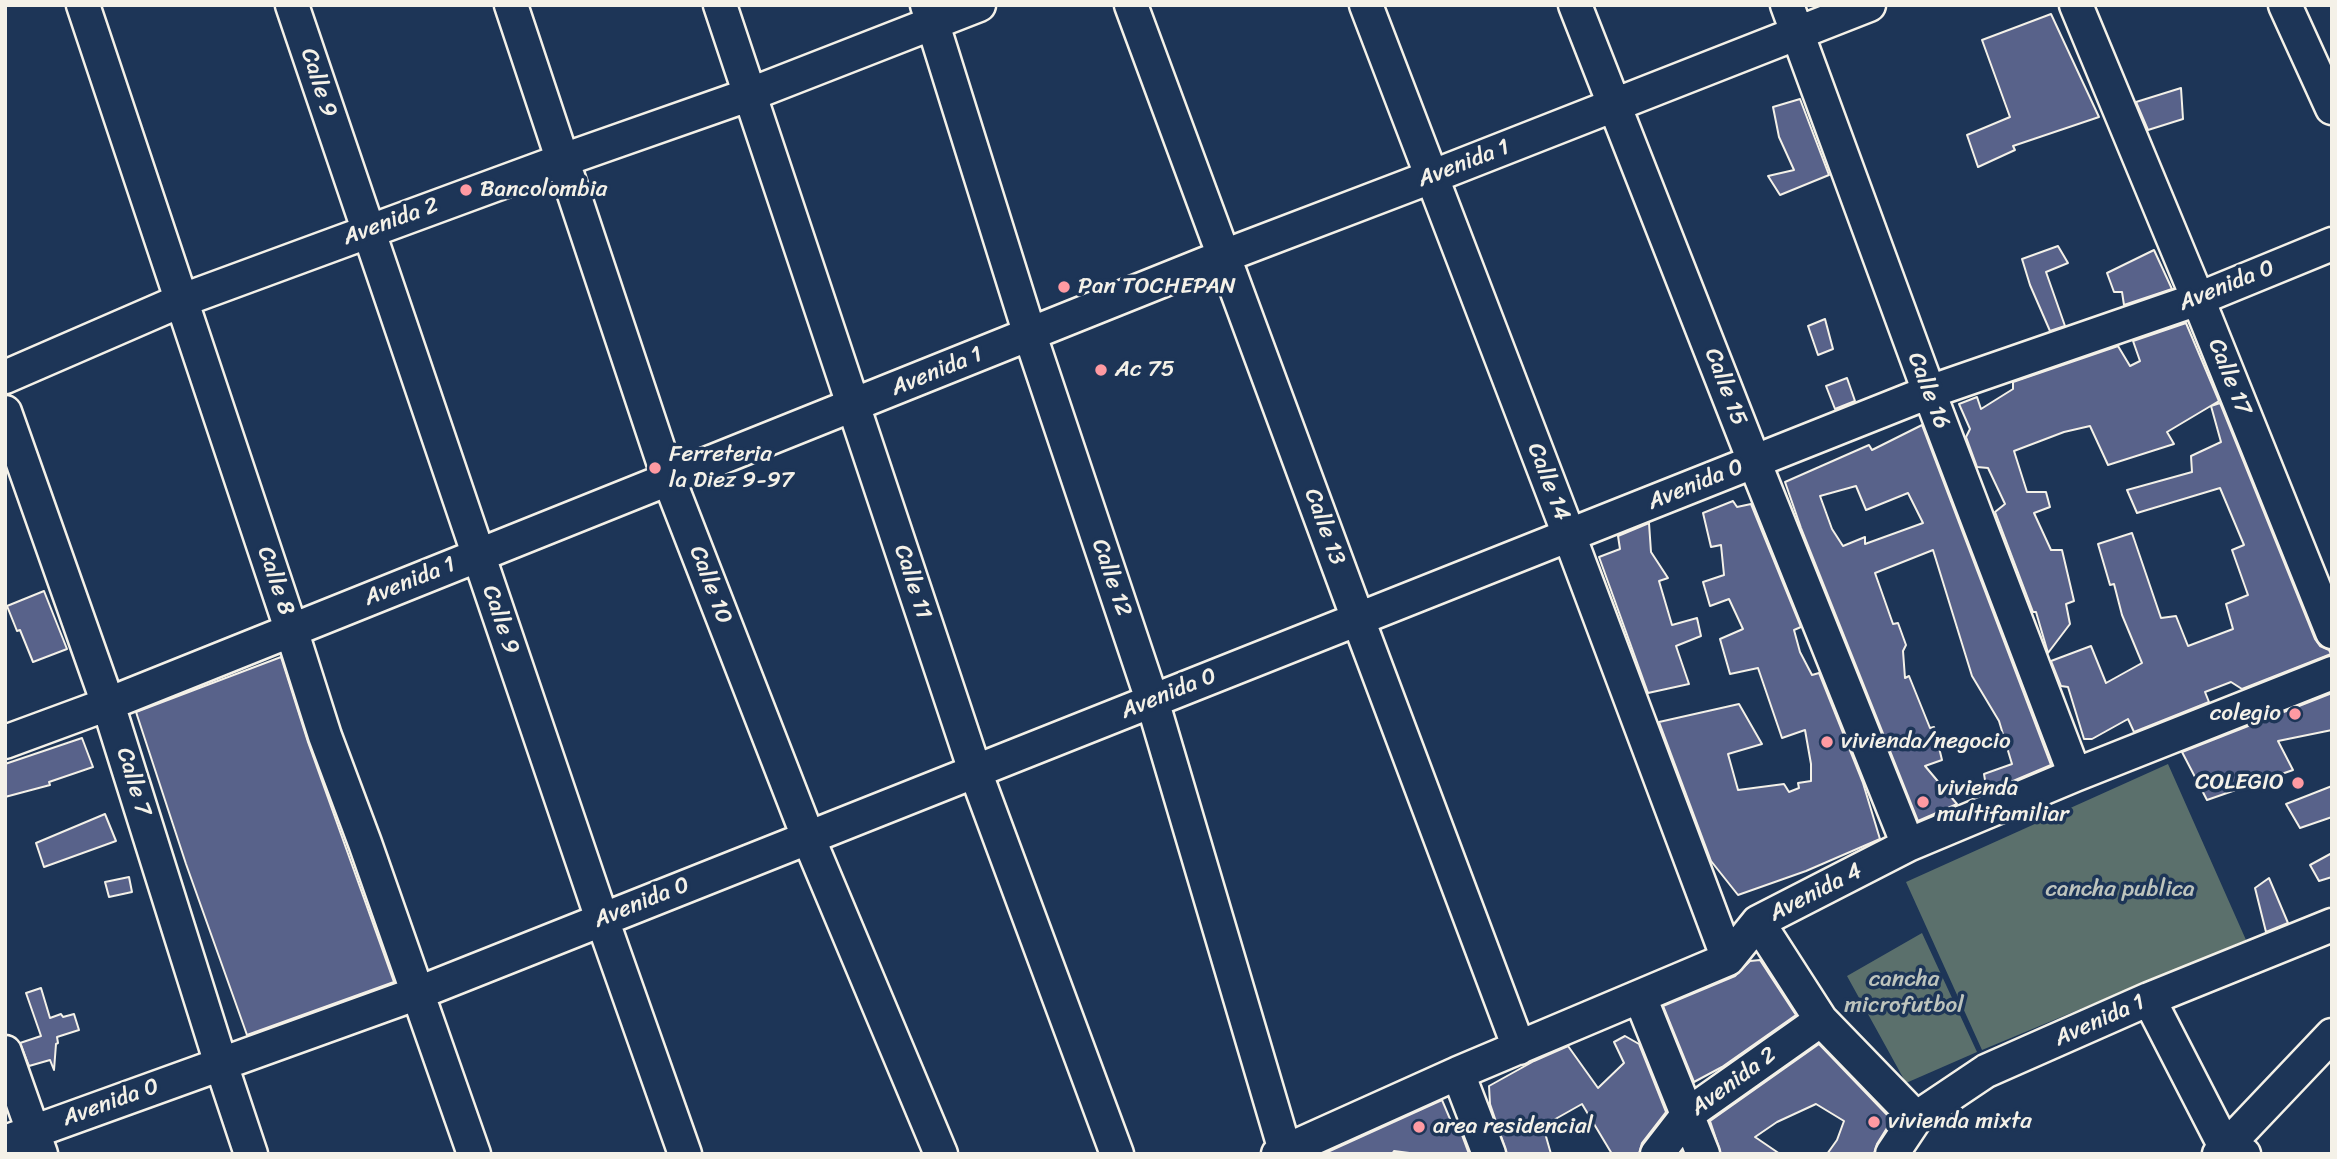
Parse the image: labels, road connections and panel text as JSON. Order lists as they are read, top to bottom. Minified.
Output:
{"streets":{"street":["Calle 9","Avenida 1","Avenida 2","Avenida 0","Calle 17","Calle 15","Calle 16","Calle 14","Calle 13","Calle 12","Calle 8","Calle 11","Calle 10","Calle 7","Avenida 4"]},"crossings":[["Calle 9","Avenida 1"],["Calle 9","Avenida 2"],["Calle 9","Avenida 0"],["Avenida 1","Calle 15"],["Avenida 1","Calle 16"],["Avenida 1","Calle 14"],["Avenida 1","Calle 13"],["Avenida 1","Calle 12"],["Avenida 1","Calle 8"],["Avenida 1","Calle 11"],["Avenida 1","Calle 10"],["Avenida 1","Calle 7"],["Avenida 2","Calle 12"],["Avenida 2","Calle 8"],["Avenida 2","Calle 11"],["Avenida 2","Calle 10"],["Avenida 0","Calle 17"],["Avenida 0","Calle 15"],["Avenida 0","Calle 16"],["Avenida 0","Calle 14"],["Avenida 0","Calle 13"],["Avenida 0","Calle 12"],["Avenida 0","Calle 8"],["Avenida 0","Calle 11"],["Avenida 0","Calle 10"],["Avenida 0","Calle 7"],["Calle 15","Avenida 4"],["Calle 16","Avenida 4"],["Calle 14","Avenida 4"],["Calle 13","Avenida 4"],["Calle 12","Avenida 4"]],"parks":["cancha publica","cancha microfutbol"],"places":["Bancolombia","Pan TOCHEPAN","Ac 75","Ferreteria la Diez 9-97","colegio","vivienda/negocio","COLEGIO","vivienda multifamiliar","vivienda mixta","area residencial"]}
